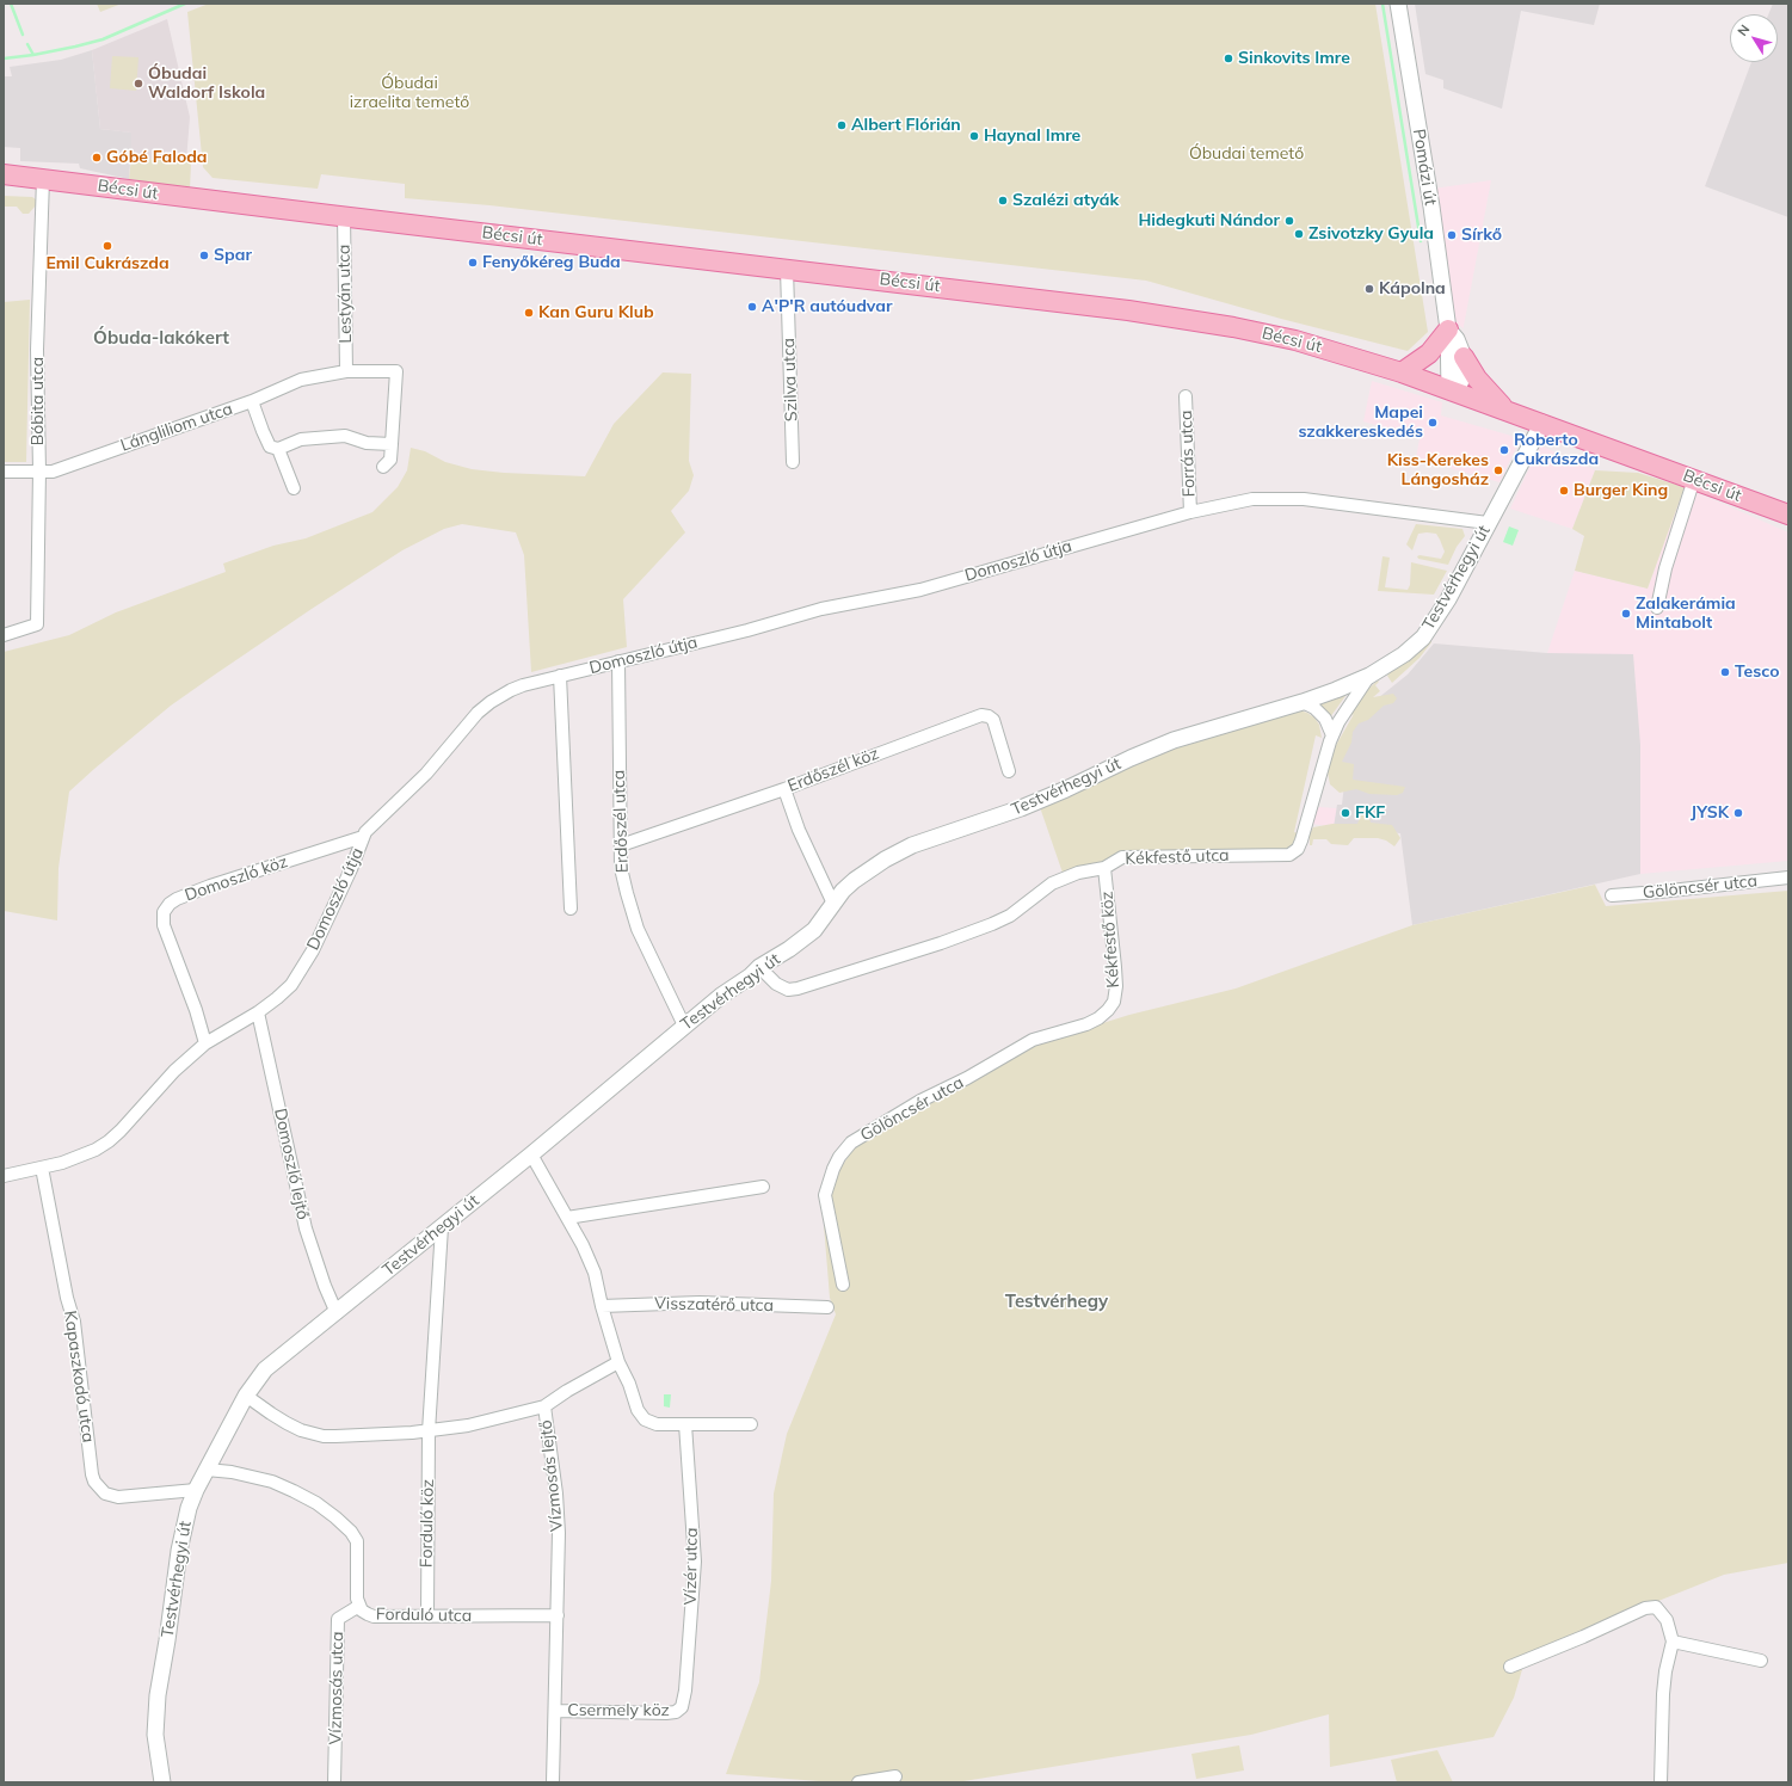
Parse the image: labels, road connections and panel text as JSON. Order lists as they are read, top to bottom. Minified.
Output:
{"streets":{"main road":["Bécsi út"],"street":["Pomázi út","Lestyán utca","Szilva utca","Bóbita utca","Lángliliom utca","Forrás utca","Domoszló útja","Testvérhegyi út","Erdőszél köz","Erdőszél utca","Kékfestő utca","Domoszló köz","Gölöncsér utca","Kékfestő köz","Domoszló lejtő","Visszatérő utca","Kapaszkodó utca","Vízmosás lejtő","Forduló köz","Vízér utca","Forduló utca","Vízmosás utca","Csermely köz"]},"crossings":[["Pomázi út","Bécsi út"],["Bécsi út","Lestyán utca"],["Bécsi út","Szilva utca"],["Bécsi út","Bóbita utca"],["Bécsi út","Testvérhegyi út"],["Lestyán utca","Lángliliom utca"],["Bóbita utca","Lángliliom utca"],["Forrás utca","Domoszló útja"],["Domoszló útja","Testvérhegyi út"],["Domoszló útja","Erdőszél utca"],["Domoszló útja","Domoszló köz"],["Domoszló útja","Domoszló lejtő"],["Domoszló útja","Kapaszkodó utca"],["Testvérhegyi út","Erdőszél utca"],["Testvérhegyi út","Kékfestő utca"],["Testvérhegyi út","Domoszló lejtő"],["Testvérhegyi út","Kapaszkodó utca"],["Testvérhegyi út","Vízmosás lejtő"],["Testvérhegyi út","Forduló utca"],["Erdőszél köz","Erdőszél utca"],["Kékfestő utca","Kékfestő köz"],["Gölöncsér utca","Kékfestő köz"],["Vízmosás lejtő","Forduló köz"],["Vízmosás lejtő","Forduló utca"],["Vízmosás lejtő","Csermely köz"],["Forduló köz","Forduló utca"],["Vízér utca","Csermely köz"],["Forduló utca","Vízmosás utca"]],"districts":["Óbuda-lakókert","Testvérhegy"],"parks":["Óbudai izraelita temető","Óbudai temető"],"places":["Sinkovits Imre","Óbudai Waldorf Iskola","Albert Flórián","Haynal Imre","Góbé Faloda","Szalézi atyák","Hidegkuti Nándor","Zsivotzky Gyula","Sírkő","Emil Cukrászda","Spar","Fenyőkéreg Buda","Kápolna","A'P'R autóudvar","Kan Guru Klub","Mapei szakkereskedés","Roberto Cukrászda","Kiss-Kerekes Lángosház","Burger King","Zalakerámia Mintabolt","Tesco","FKF","JYSK"],"north":"top left"}
